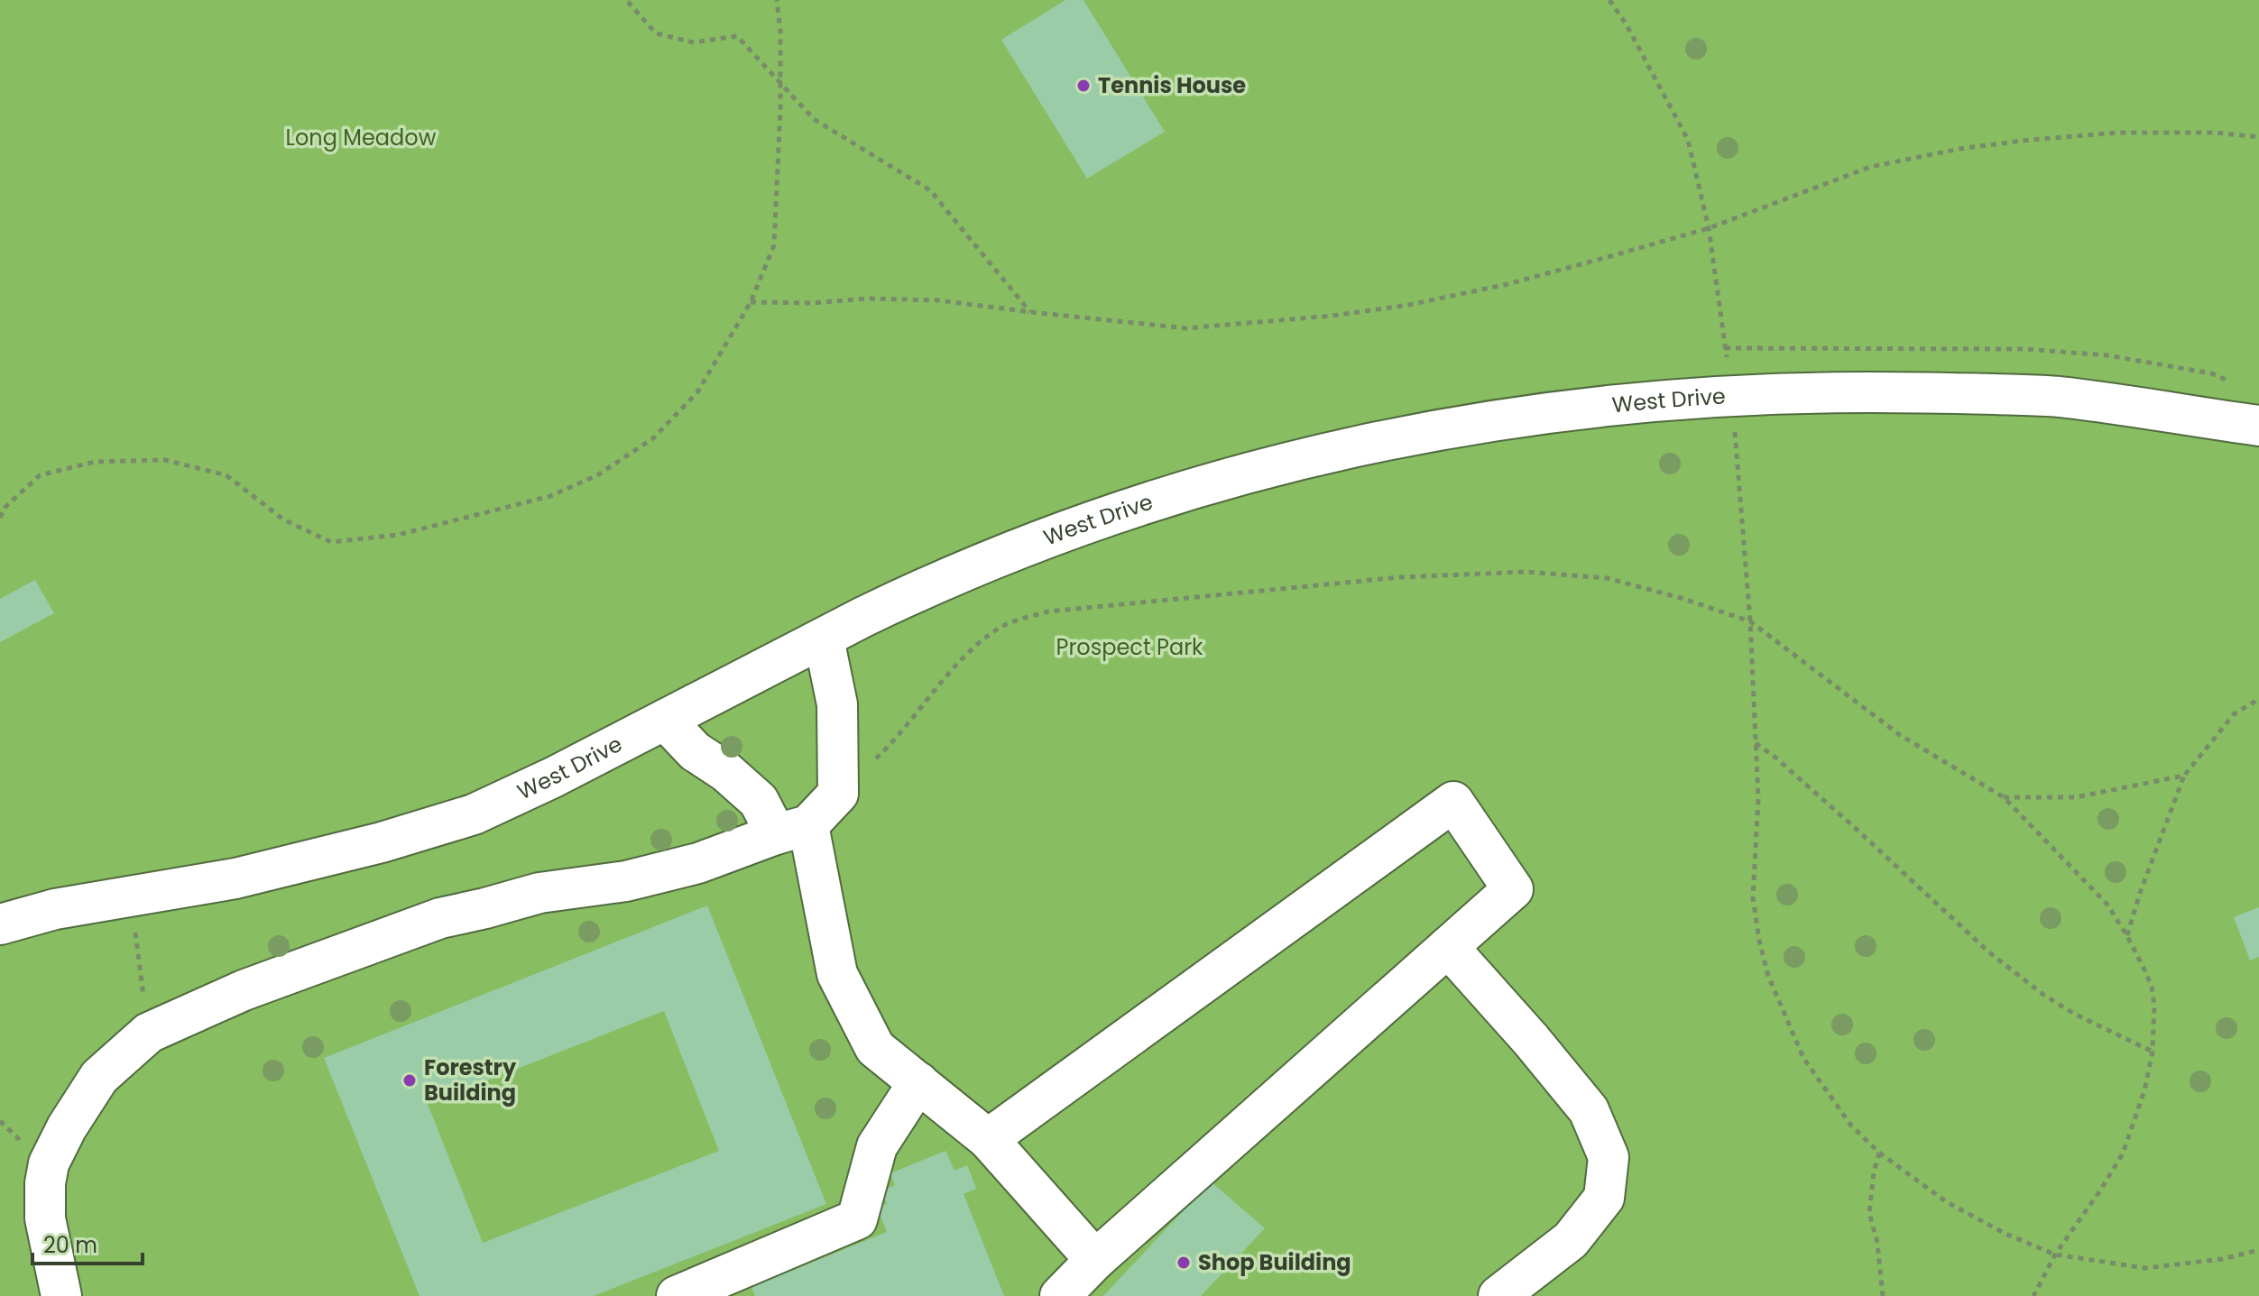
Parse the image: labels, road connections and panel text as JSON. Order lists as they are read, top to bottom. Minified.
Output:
{"streets":{"street":["West Drive"]},"parks":["Long Meadow","Prospect Park"],"places":["Tennis House","Forestry Building","Shop Building"],"scale_bar":"20 m"}
